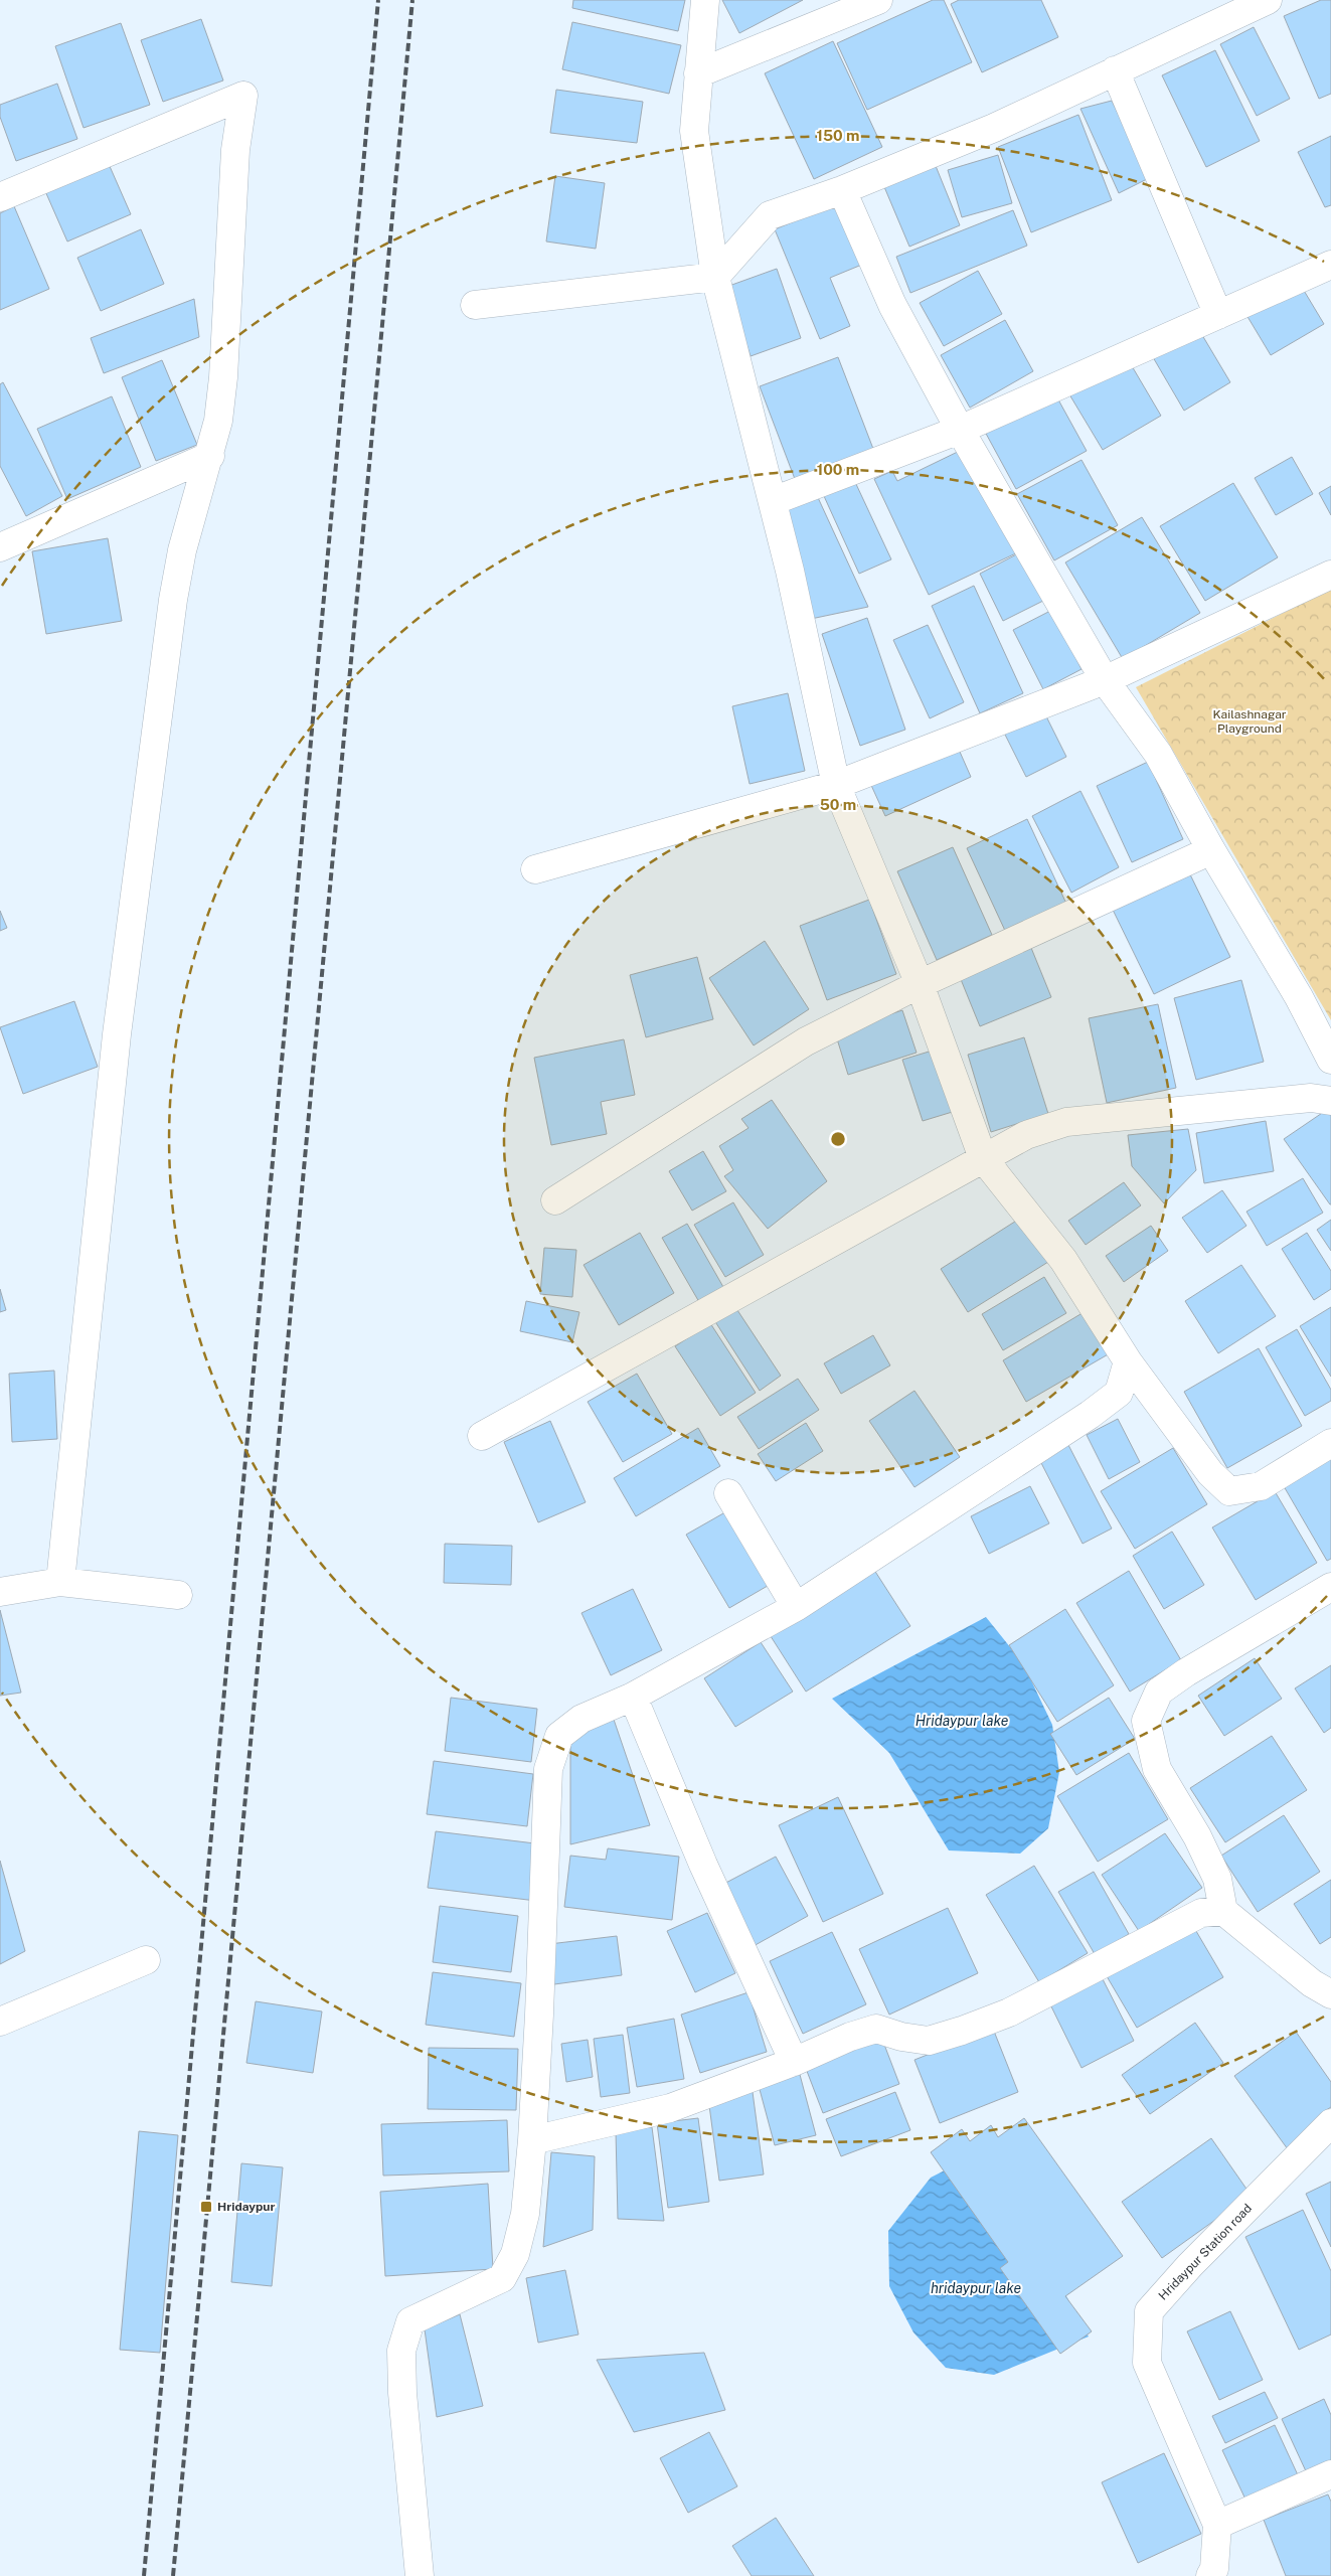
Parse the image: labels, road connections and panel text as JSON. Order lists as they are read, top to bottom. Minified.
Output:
{"streets":{"street":["Hridaypur Station road"]},"water":["Hridaypur lake","hridaypur lake"],"parks":["Kailashnagar Playground"],"places":{"transit":["Hridaypur"]},"rings":["150 m","100 m","50 m"]}
